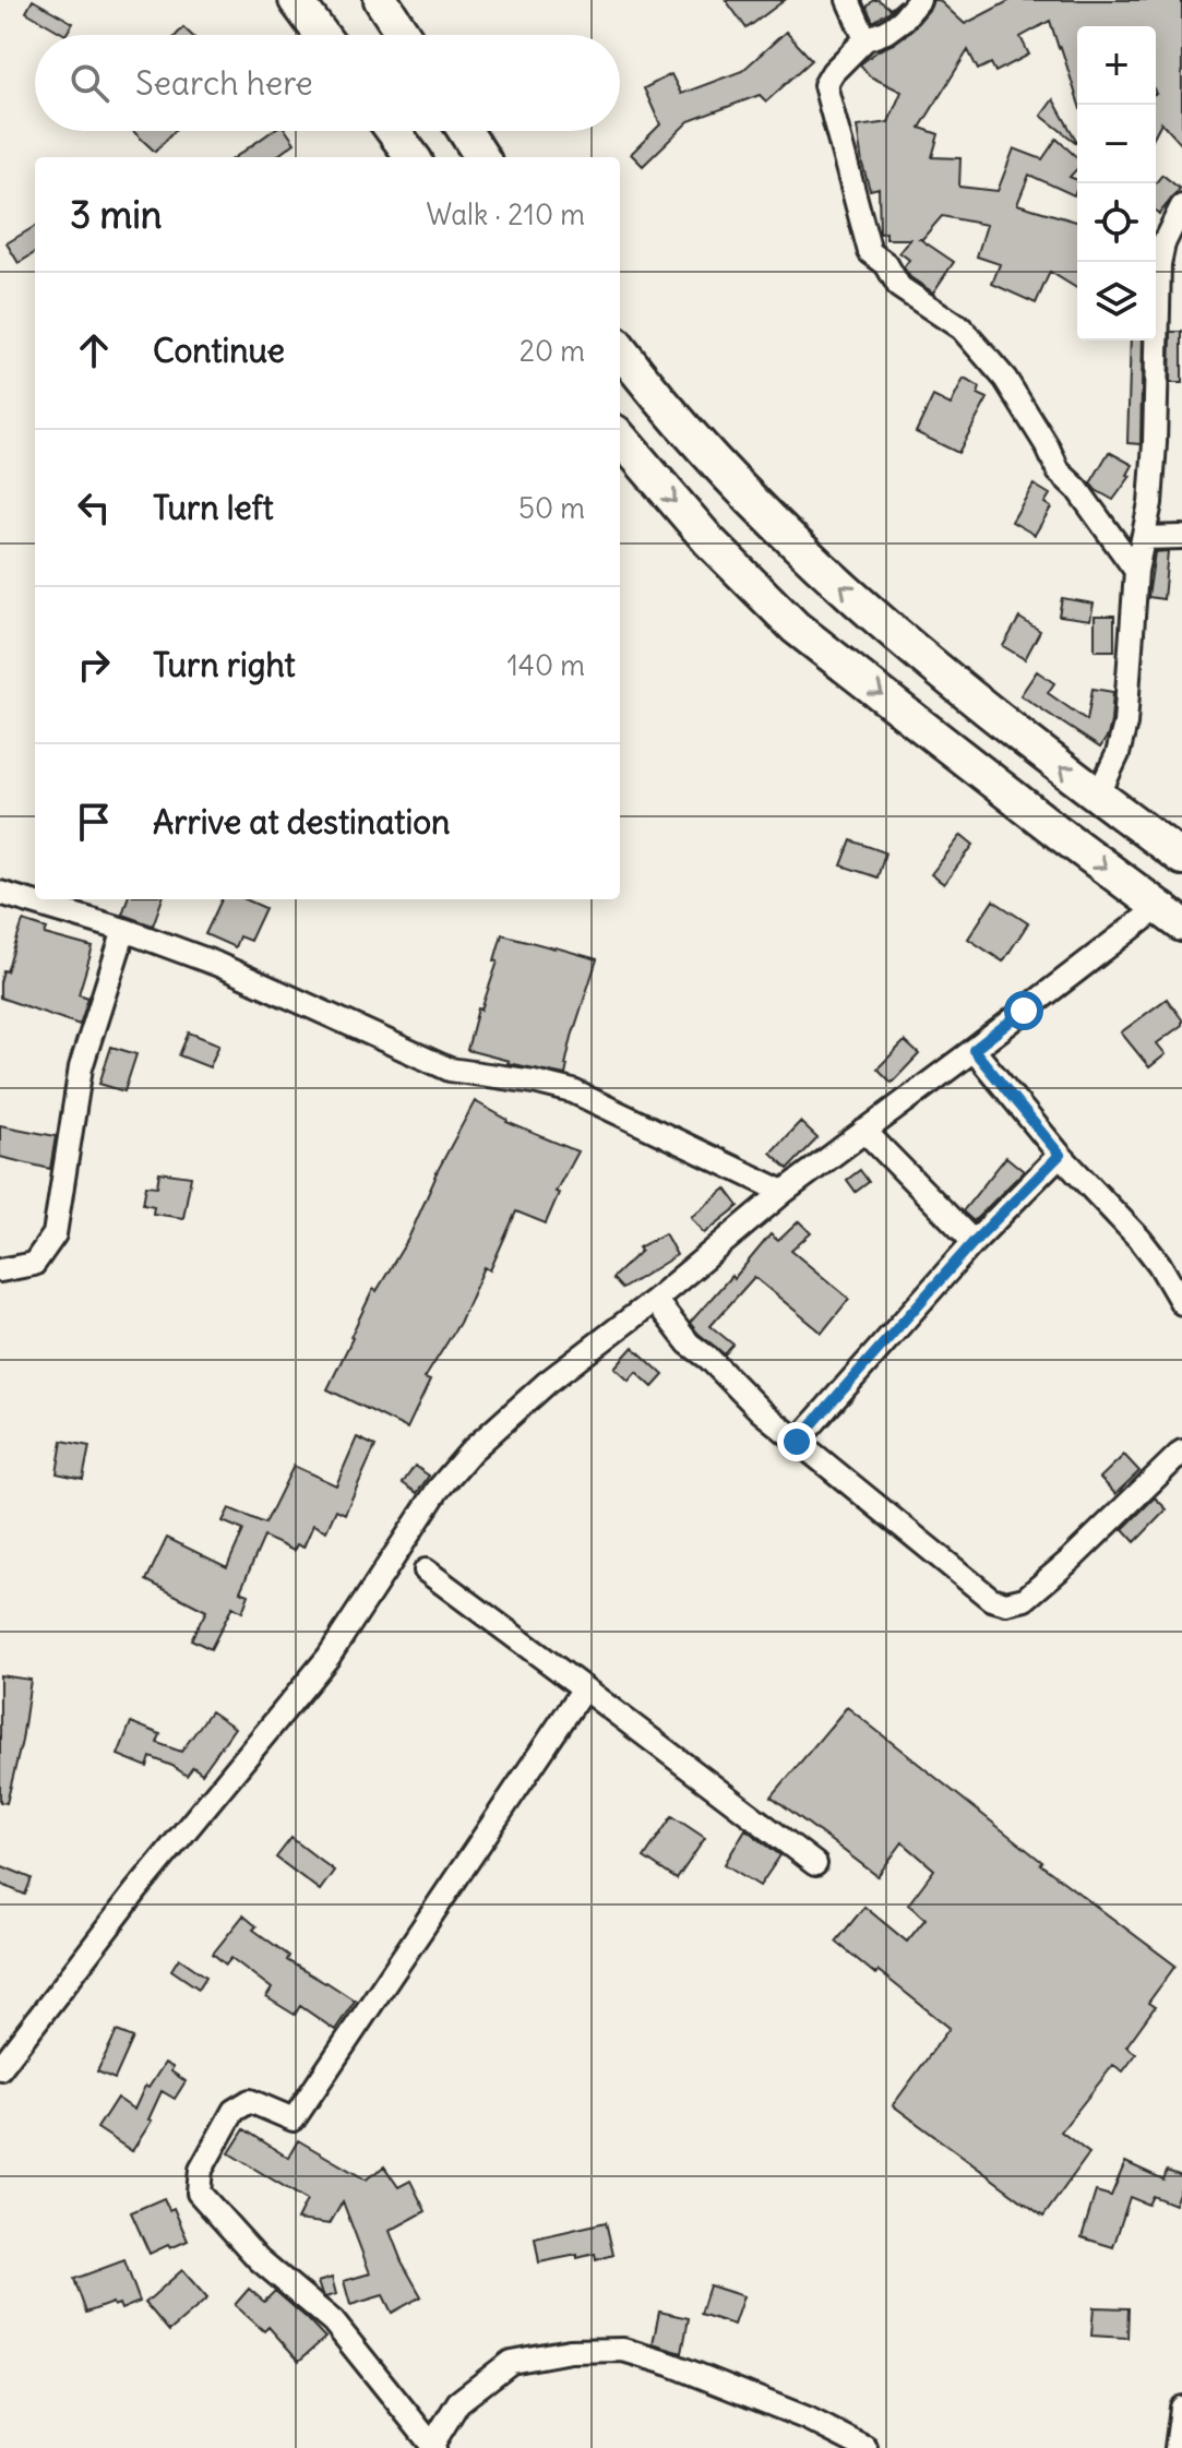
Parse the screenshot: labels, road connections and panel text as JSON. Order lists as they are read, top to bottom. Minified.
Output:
{"page":{"map_buttons":["+","−"],"search":"Search here","heading":["3 min","Walk · 210 m"],"list":[["Continue","20 m"],["Turn left","50 m"],["Turn right","140 m"],"Arrive at destination"]}}
